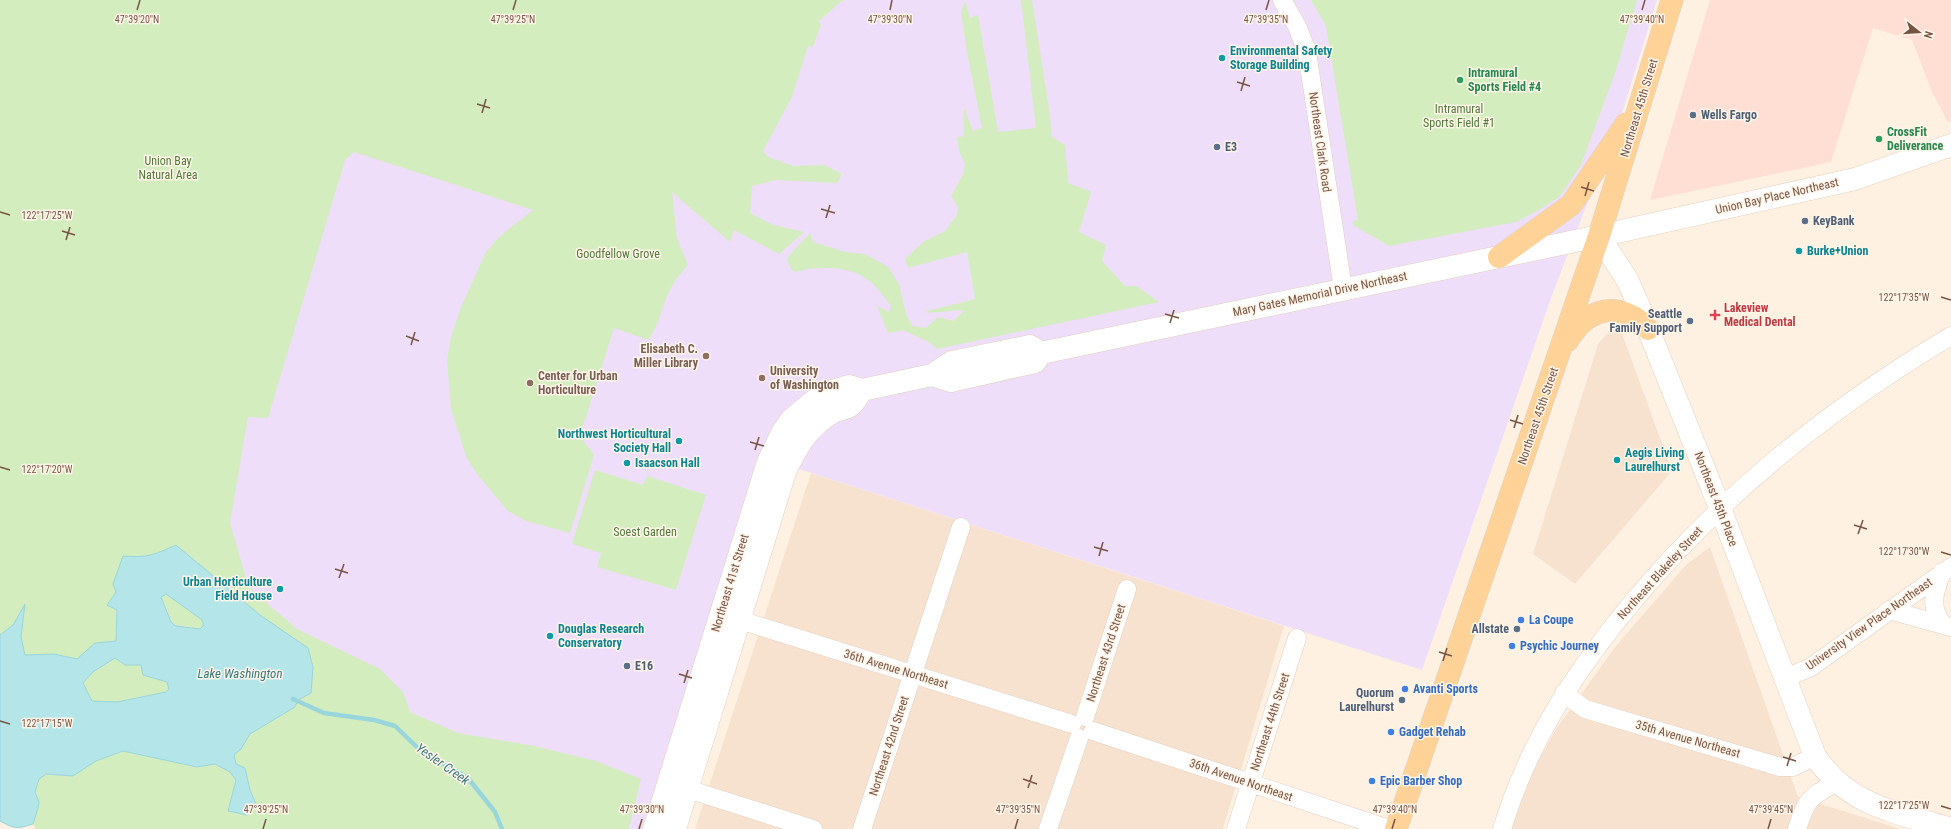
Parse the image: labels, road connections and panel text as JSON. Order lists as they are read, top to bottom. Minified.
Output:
{"streets":{"main road":["Northeast 45th Street"],"street":["Northeast Clark Road","Union Bay Place Northeast","Mary Gates Memorial Drive Northeast","Northeast 45th Place","Northeast Blakeley Street","Northeast 41st Street","University View Place Northeast","Northeast 43rd Street","36th Avenue Northeast","Northeast 44th Street","35th Avenue Northeast","Northeast 42nd Street"]},"crossings":[["Northeast 45th Street","Union Bay Place Northeast"],["Northeast 45th Street","Mary Gates Memorial Drive Northeast"],["Northeast 45th Street","Northeast 45th Place"],["Northeast Clark Road","Mary Gates Memorial Drive Northeast"],["Union Bay Place Northeast","Mary Gates Memorial Drive Northeast"],["Union Bay Place Northeast","Northeast 45th Place"],["Mary Gates Memorial Drive Northeast","Northeast 45th Place"],["Mary Gates Memorial Drive Northeast","Northeast 41st Street"],["Northeast 45th Place","Northeast Blakeley Street"],["Northeast 45th Place","University View Place Northeast"],["Northeast 45th Place","35th Avenue Northeast"],["Northeast Blakeley Street","35th Avenue Northeast"],["Northeast 41st Street","36th Avenue Northeast"],["Northeast 43rd Street","36th Avenue Northeast"],["36th Avenue Northeast","Northeast 44th Street"],["36th Avenue Northeast","Northeast 42nd Street"]],"water":["Lake Washington","Yesler Creek"],"parks":["Intramural Sports Field #1","Union Bay Natural Area","Goodfellow Grove","Soest Garden"],"places":{"other":["Environmental Safety Storage Building","Intramural Sports Field #4","Wells Fargo","CrossFit Deliverance","E3","KeyBank","Burke+Union","Seattle Family Support","Elisabeth C. Miller Library","University of Washington","Center for Urban Horticulture","Northwest Horticultural Society Hall","Aegis Living Laurelhurst","Isaacson Hall","Urban Horticulture Field House","La Coupe","Allstate","Douglas Research Conservatory","Psychic Journey","E16","Avanti Sports","Quorum Laurelhurst","Gadget Rehab","Epic Barber Shop"],"health":["Lakeview Medical Dental"]},"north":"right","coordinates":["47°39'20\"N","47°39'25\"N","47°39'30\"N","47°39'35\"N","47°39'40\"N","122°17'25\"W","122°17'35\"W","122°17'20\"W","122°17'30\"W","122°17'15\"W","47°39'45\"N"]}
